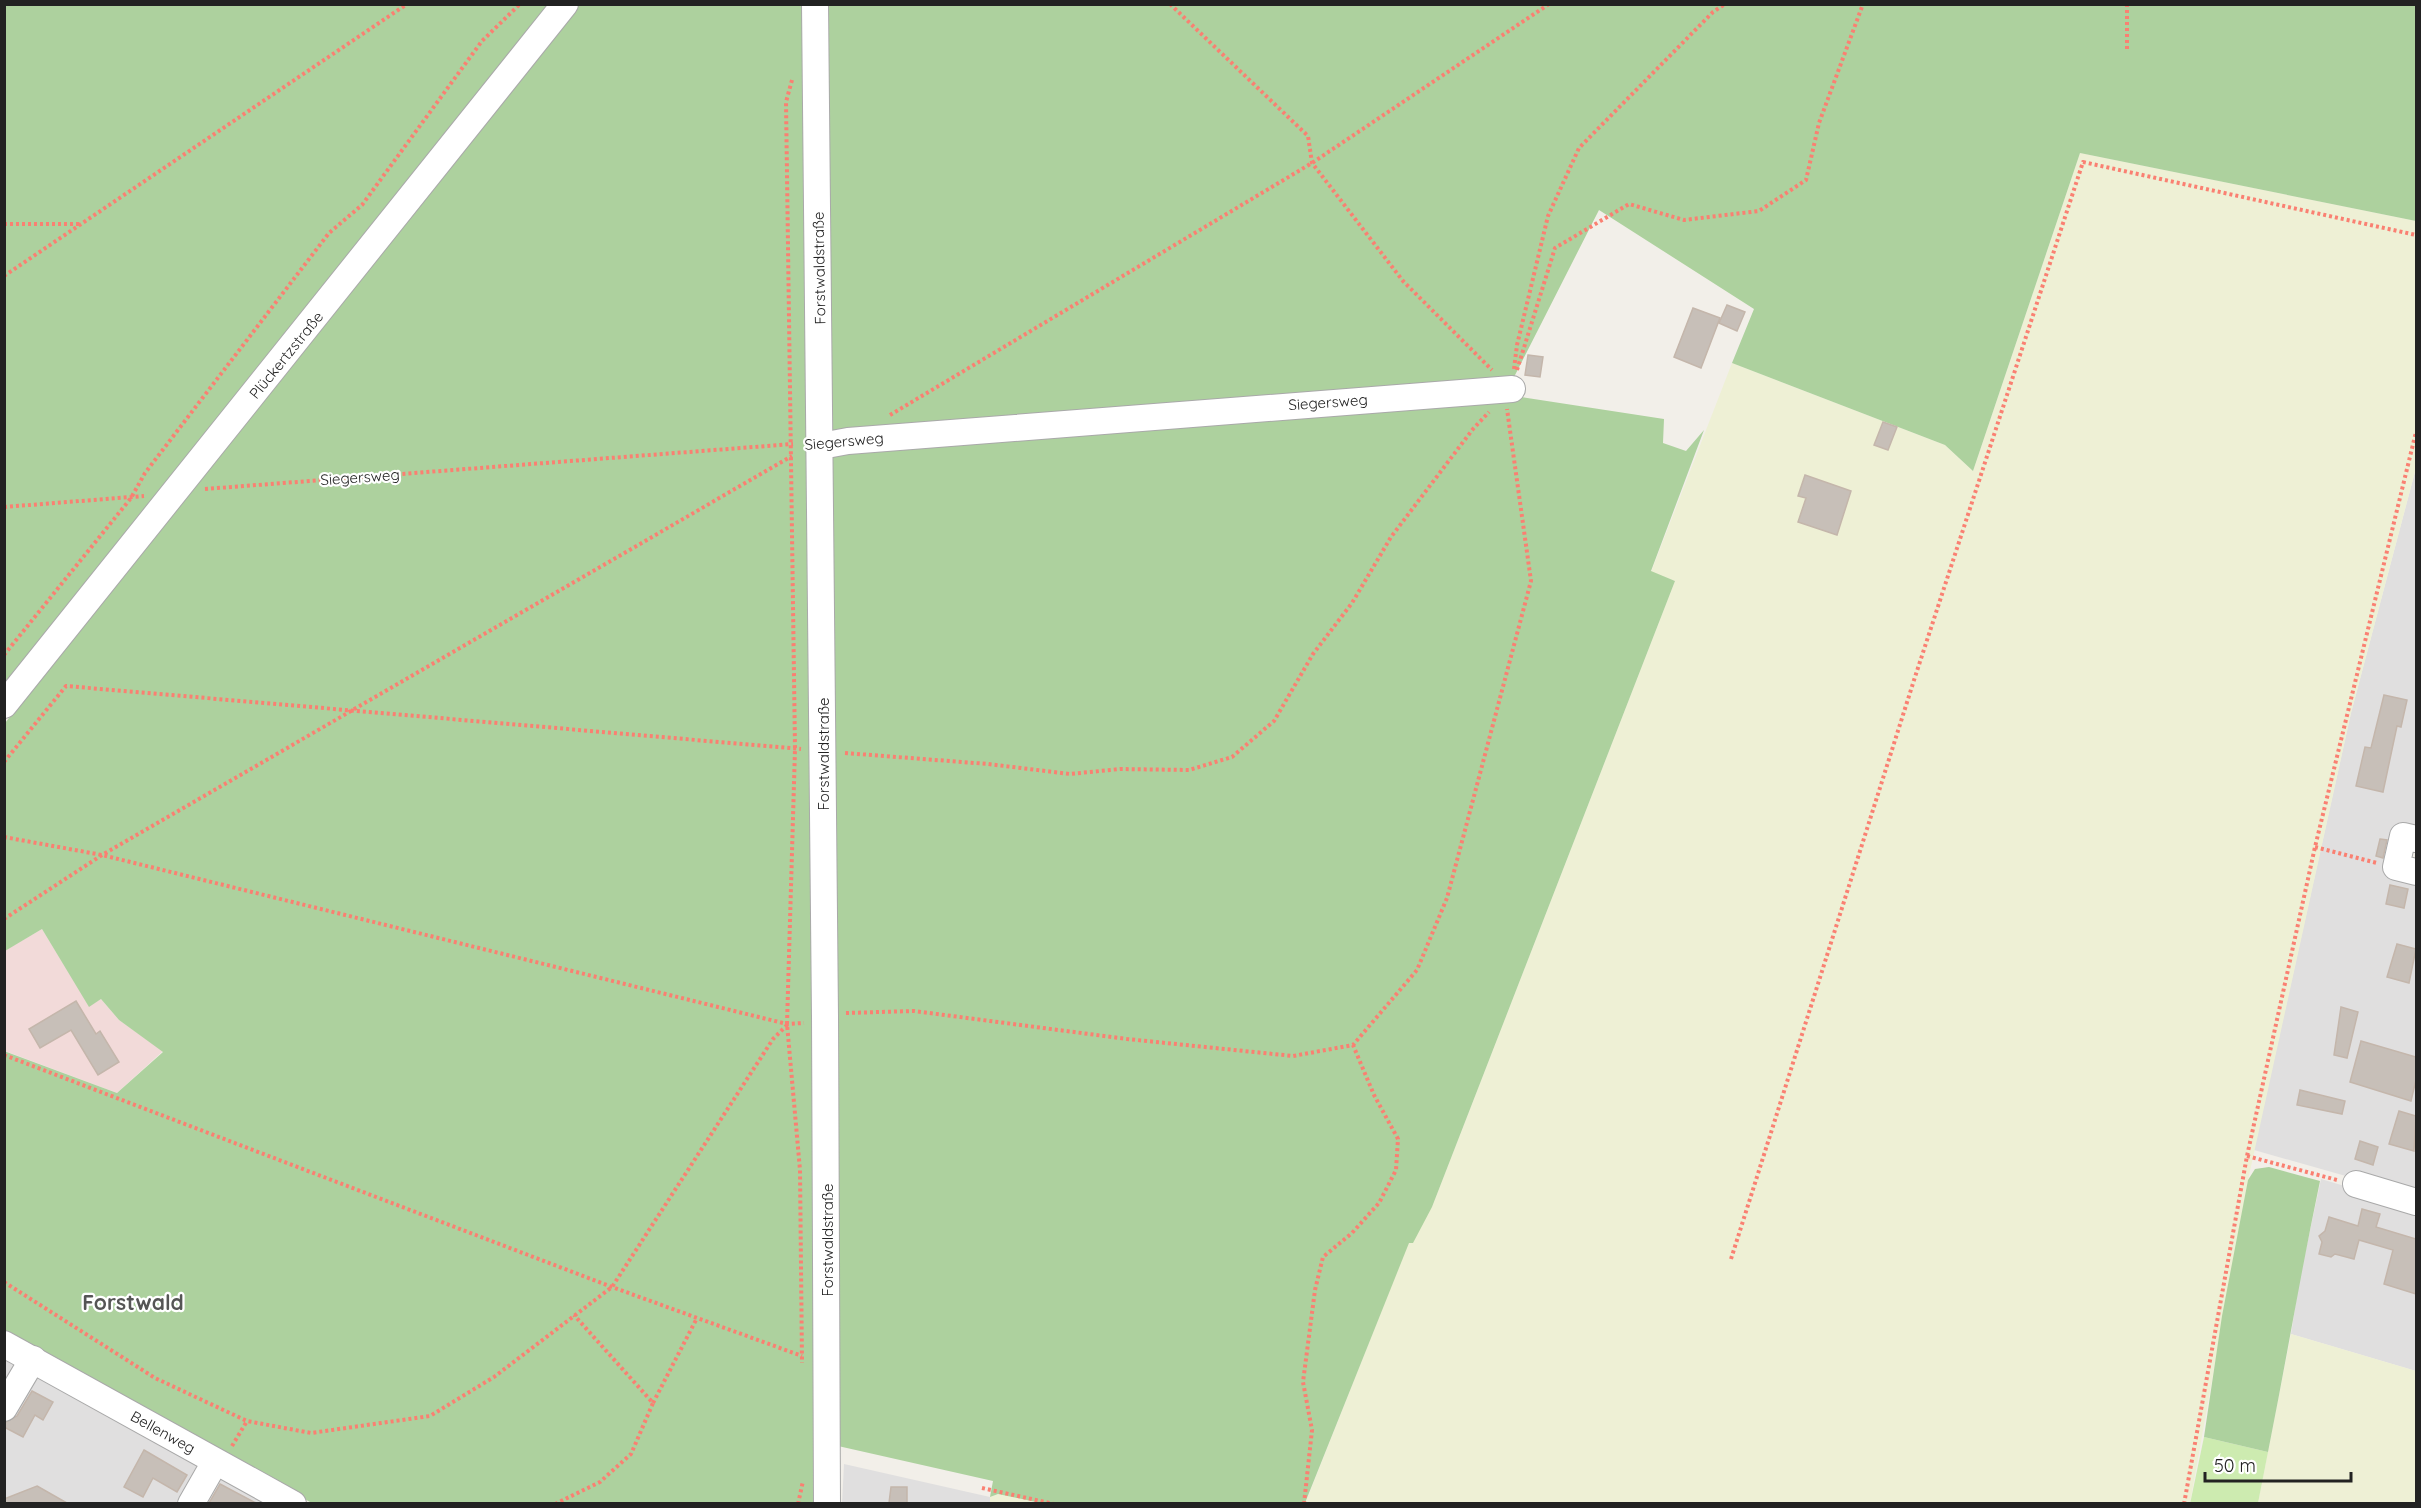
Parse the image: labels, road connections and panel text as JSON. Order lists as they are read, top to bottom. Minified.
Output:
{"streets":{"street":["Forstwaldstraße","Plückertzstraße","Siegersweg","Bellenweg"]},"crossings":[["Forstwaldstraße","Siegersweg"],["Plückertzstraße","Siegersweg"]],"districts":["Forstwald"],"scale_bar":"50 m"}
